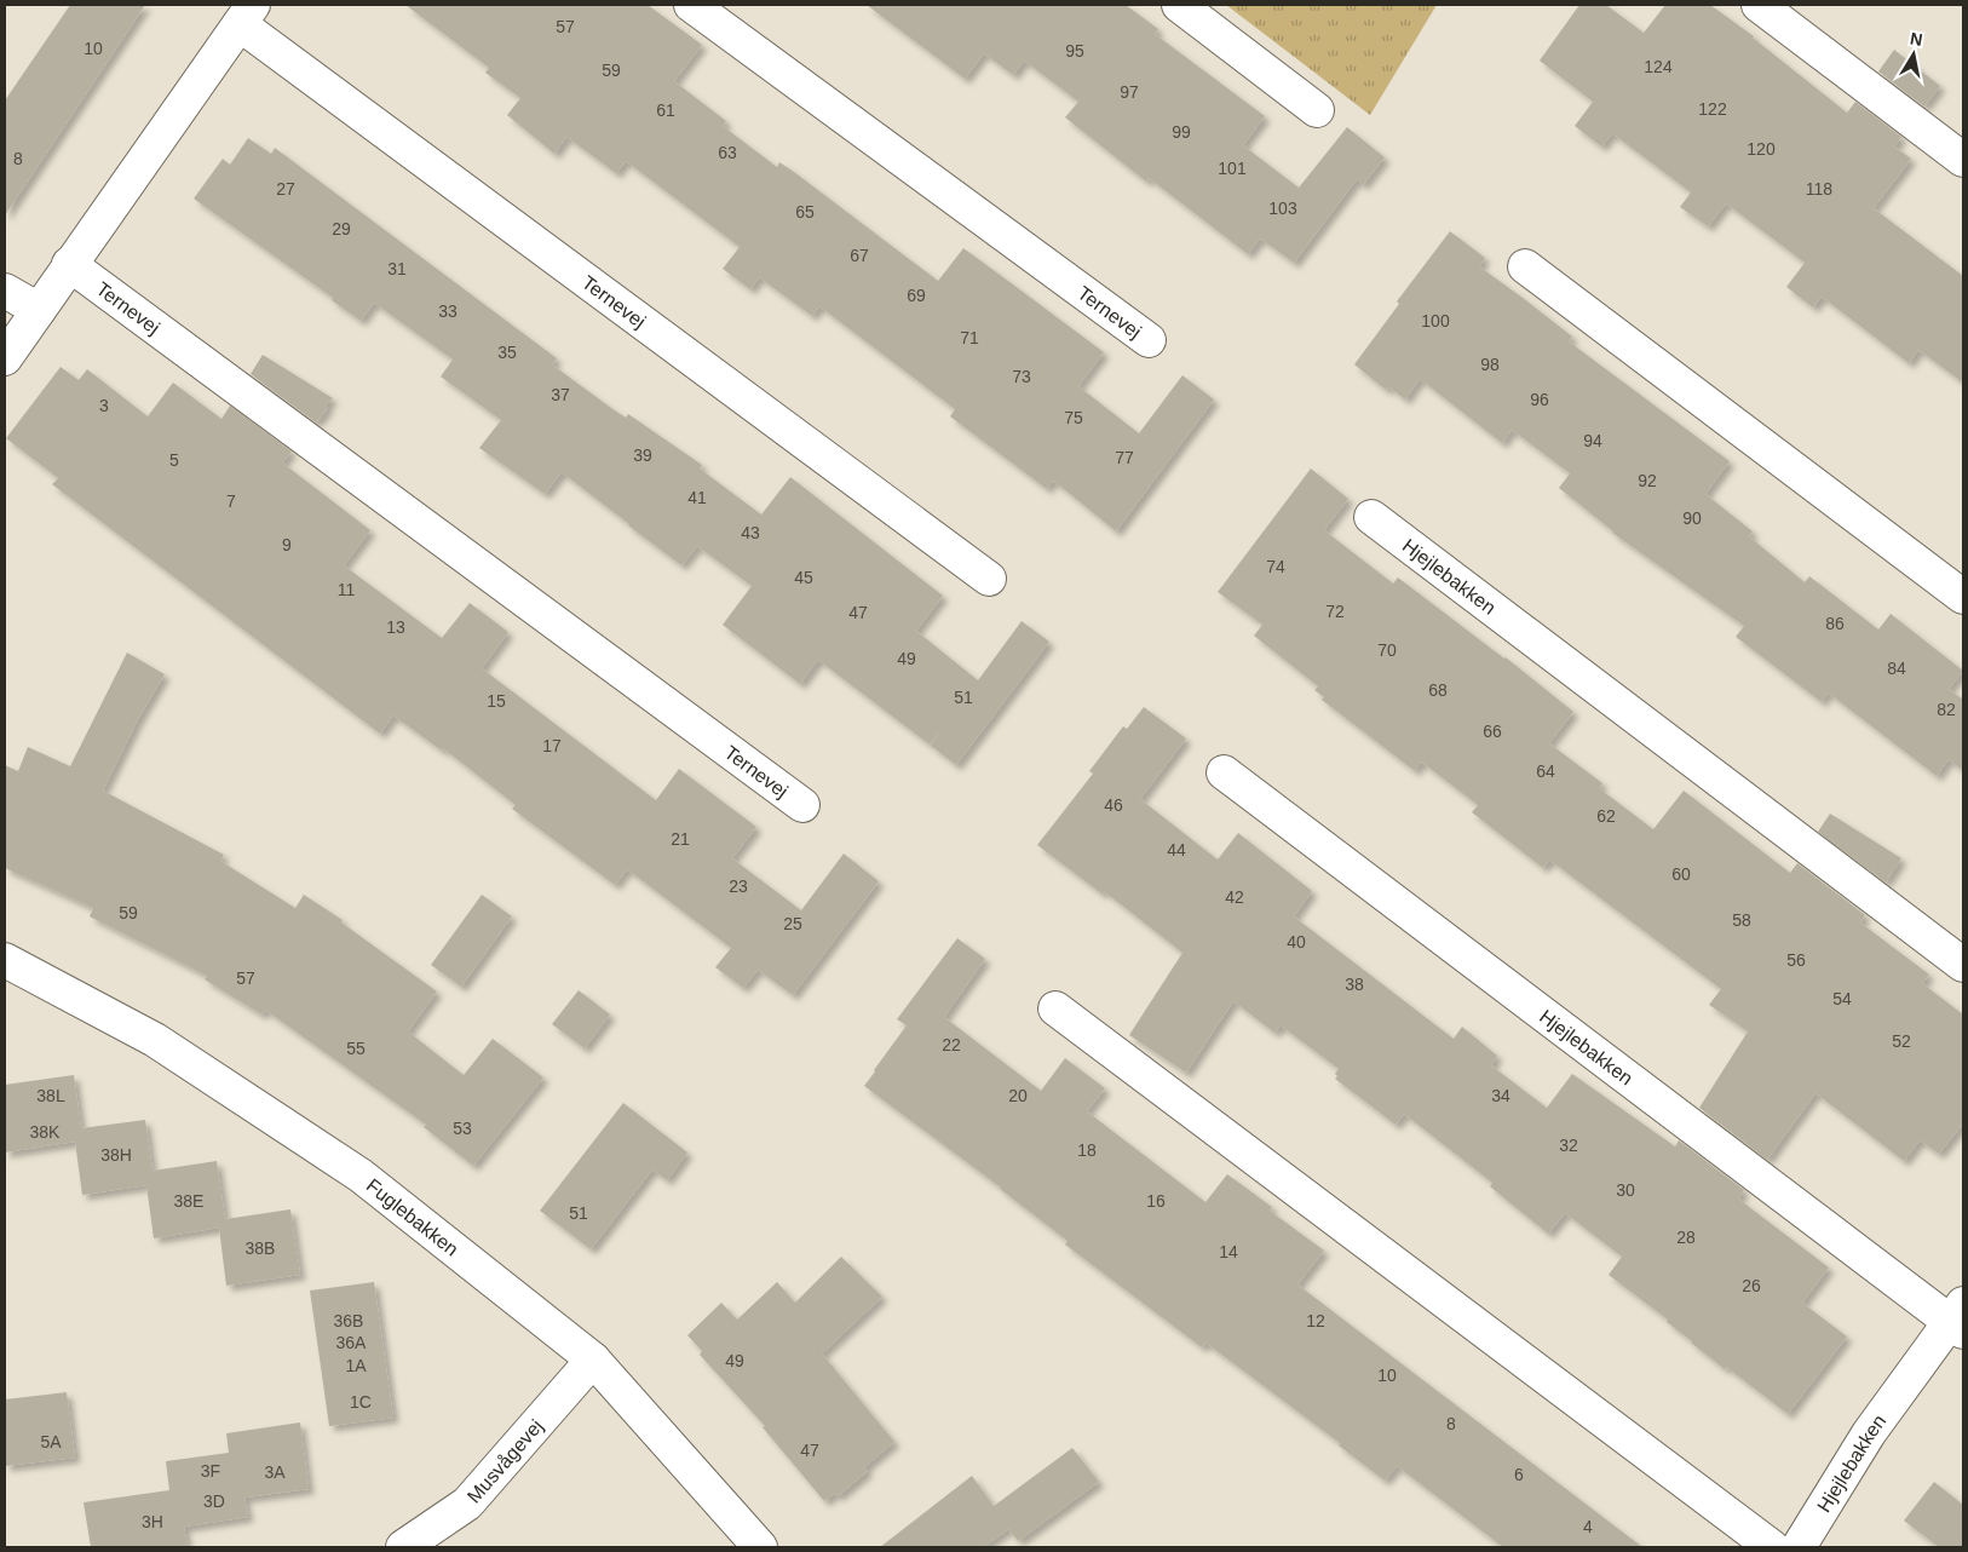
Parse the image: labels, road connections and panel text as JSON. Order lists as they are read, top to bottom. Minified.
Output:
{"streets":{"street":["Ternevej","Hjejlebakken","Fuglebakken","Musvågevej"]},"crossings":[["Fuglebakken","Musvågevej"]],"house_numbers":["57","10","95","124","59","97","122","61","99","120","63","8","101","27","118","103","65","29","67","31","69","33","100","71","35","98","73","37","96","3","75","94","39","77","5","92","41","7","90","43","9","74","45","11","72","47","86","13","70","49","84","68","51","15","82","66","17","64","46","62","21","44","60","23","42","59","58","25","40","56","57","38","54","52","22","55","38L","20","34","53","38K","32","18","38H","30","38E","16","51","28","38B","14","26","36B","12","36A","49","1A","10","1C","8","5A","47","3F","3A","6","3D","3H","4"],"north":"top"}
